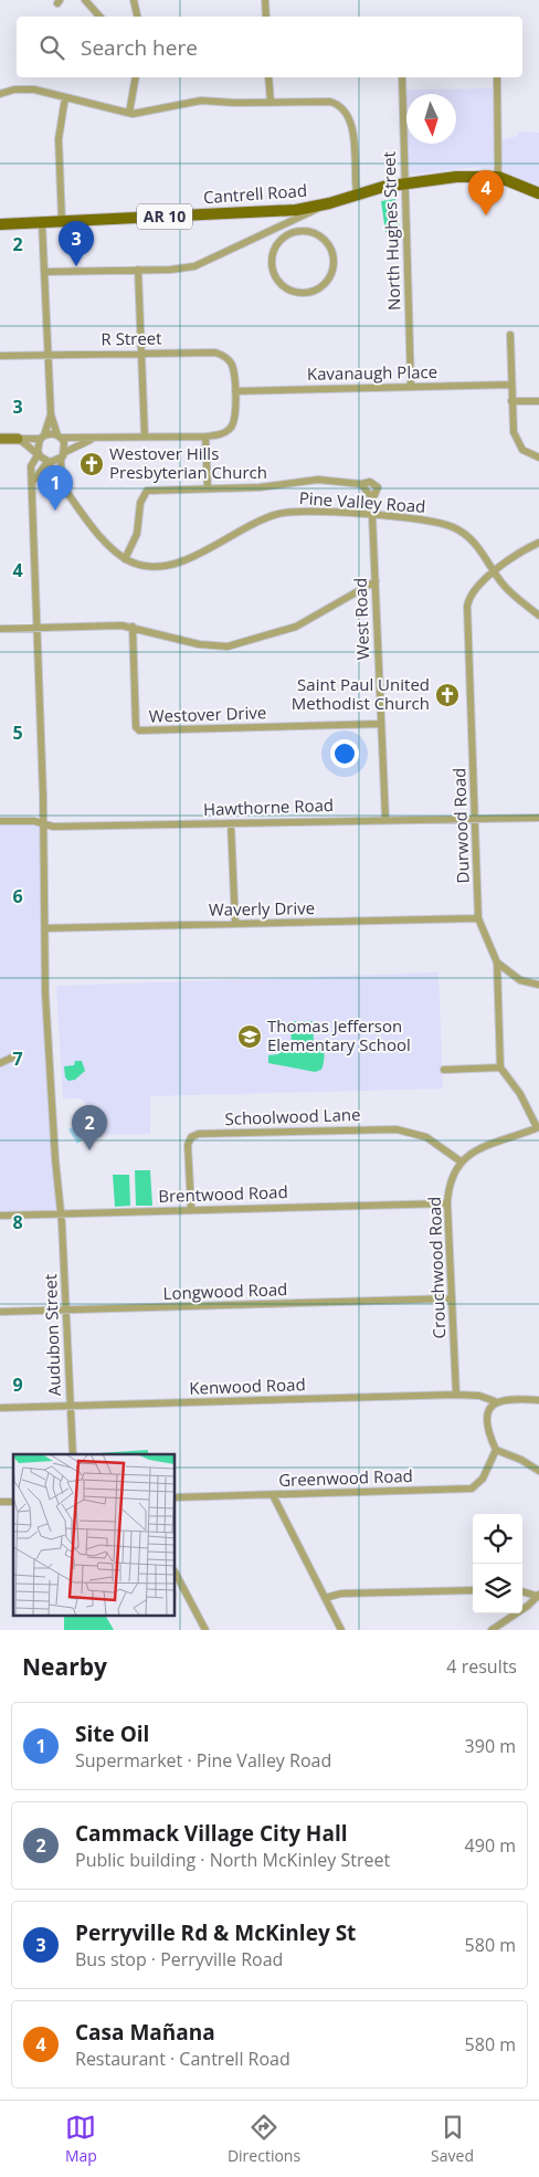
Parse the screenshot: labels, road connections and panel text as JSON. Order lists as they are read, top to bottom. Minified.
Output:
{"streets":{"main road":["Cantrell Road","AR 10"],"street":["North Hughes Street","R Street","Kavanaugh Place","Pine Valley Road","West Road","Westover Drive","Hawthorne Road","Durwood Road","Waverly Drive","Schoolwood Lane","Brentwood Road","Crouchwood Road","Longwood Road","Audubon Street","Kenwood Road","Greenwood Road"]},"crossings":[["Cantrell Road","North Hughes Street"],["North Hughes Street","Kavanaugh Place"],["R Street","Kavanaugh Place"],["Pine Valley Road","West Road"],["Pine Valley Road","Durwood Road"],["Pine Valley Road","Audubon Street"],["West Road","Westover Drive"],["West Road","Hawthorne Road"],["Hawthorne Road","Durwood Road"],["Hawthorne Road","Audubon Street"],["Durwood Road","Waverly Drive"],["Waverly Drive","Audubon Street"],["Schoolwood Lane","Brentwood Road"],["Schoolwood Lane","Crouchwood Road"],["Brentwood Road","Crouchwood Road"],["Brentwood Road","Audubon Street"],["Crouchwood Road","Longwood Road"],["Crouchwood Road","Kenwood Road"],["Longwood Road","Audubon Street"],["Audubon Street","Kenwood Road"]],"places":{"church":["Westover Hills Presbyterian Church","Saint Paul United Methodist Church"],"school or university":["Thomas Jefferson Elementary School"]},"north":"bottom","page":{"search":"Search here","pins":["4","3","1","2"],"heading":["Nearby","4 results"],"list":[{"mark":"1","name":"Site Oil","note":"Supermarket · Pine Valley Road","value":"390 m"},{"mark":"2","name":"Cammack Village City Hall","note":"Public building · North McKinley Street","value":"490 m"},{"mark":"3","name":"Perryville Rd & McKinley St","note":"Bus stop · Perryville Road","value":"580 m"},{"mark":"4","name":"Casa Mañana","note":"Restaurant · Cantrell Road","value":"580 m"}],"nav":["Map","Directions","Saved"]},"grid":{"rows":["2","3","4","5","6","7","8","9"]}}
